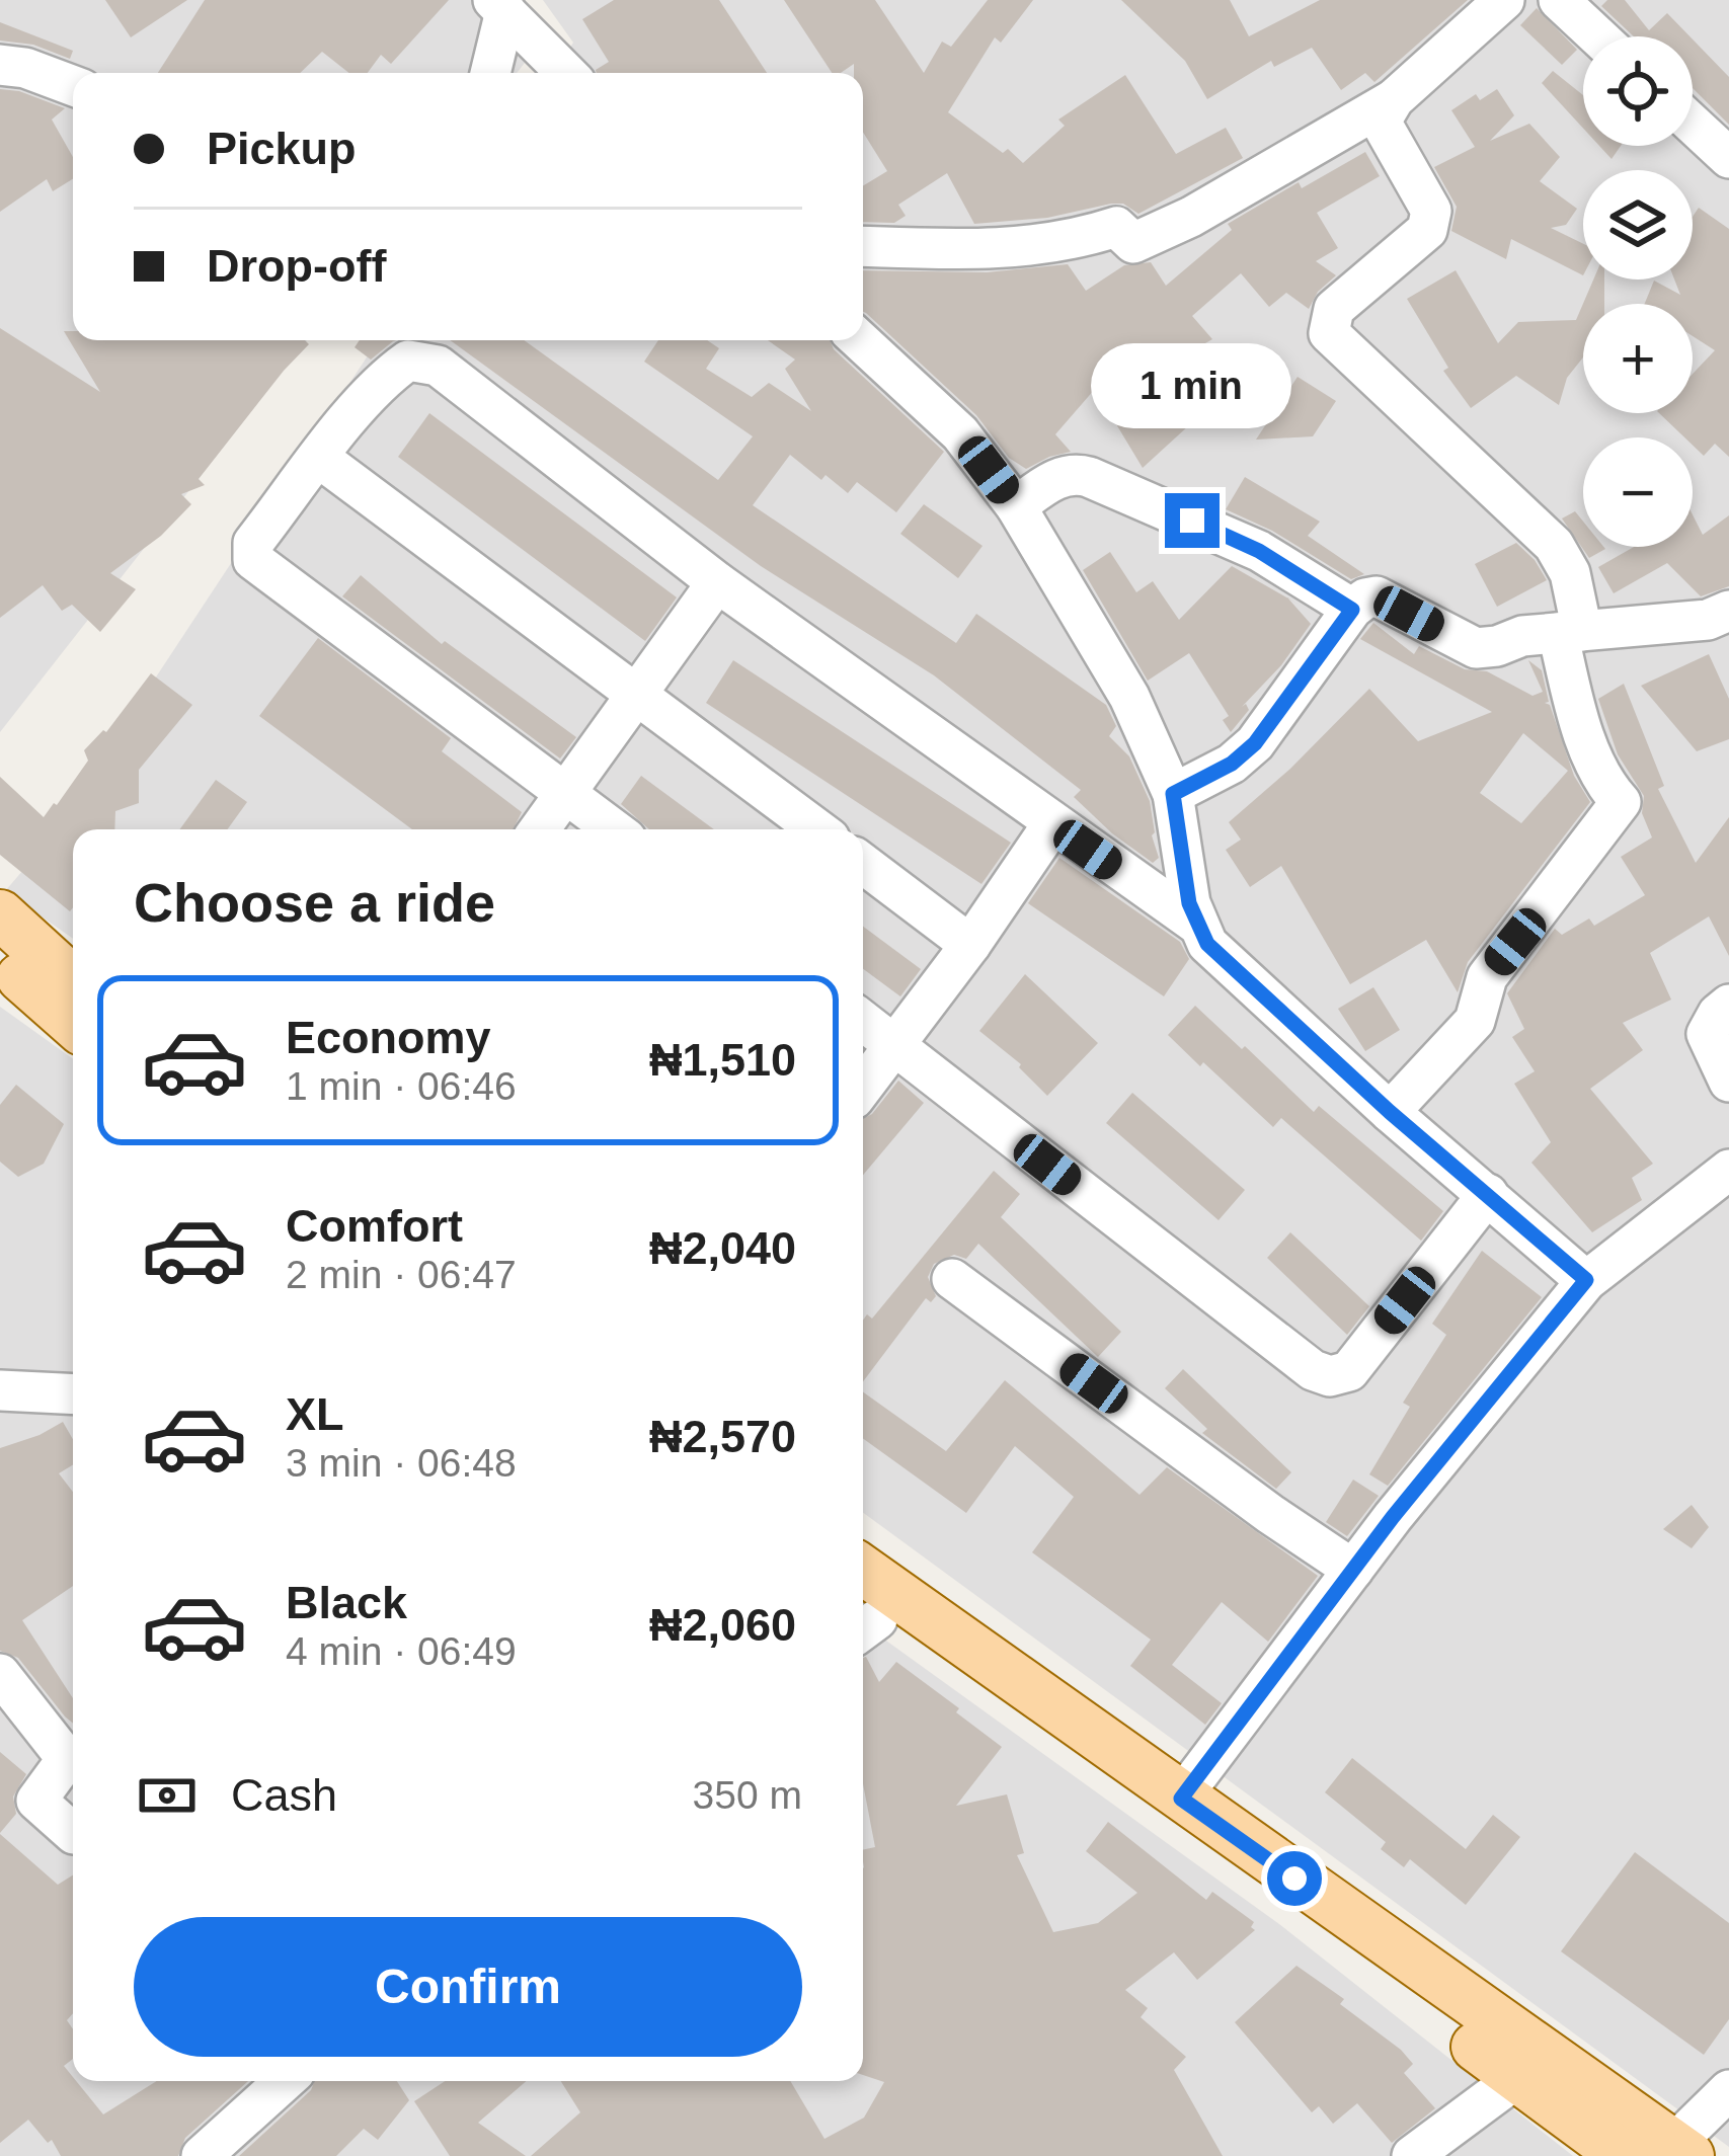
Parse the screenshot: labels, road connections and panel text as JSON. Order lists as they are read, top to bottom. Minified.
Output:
{"page":{"map_buttons":["+","−"],"banner":["Pickup","Drop-off"],"bubble":"1 min","heading":"Choose a ride","list":[{"name":"Economy","note":"1 min · 06:46","value":"₦1,510"},{"name":"Comfort","note":"2 min · 06:47","value":"₦2,040"},{"name":"XL","note":"3 min · 06:48","value":"₦2,570"},{"name":"Black","note":"4 min · 06:49","value":"₦2,060"}],"pay":["Cash","350 m"],"buttons":"Confirm"}}
